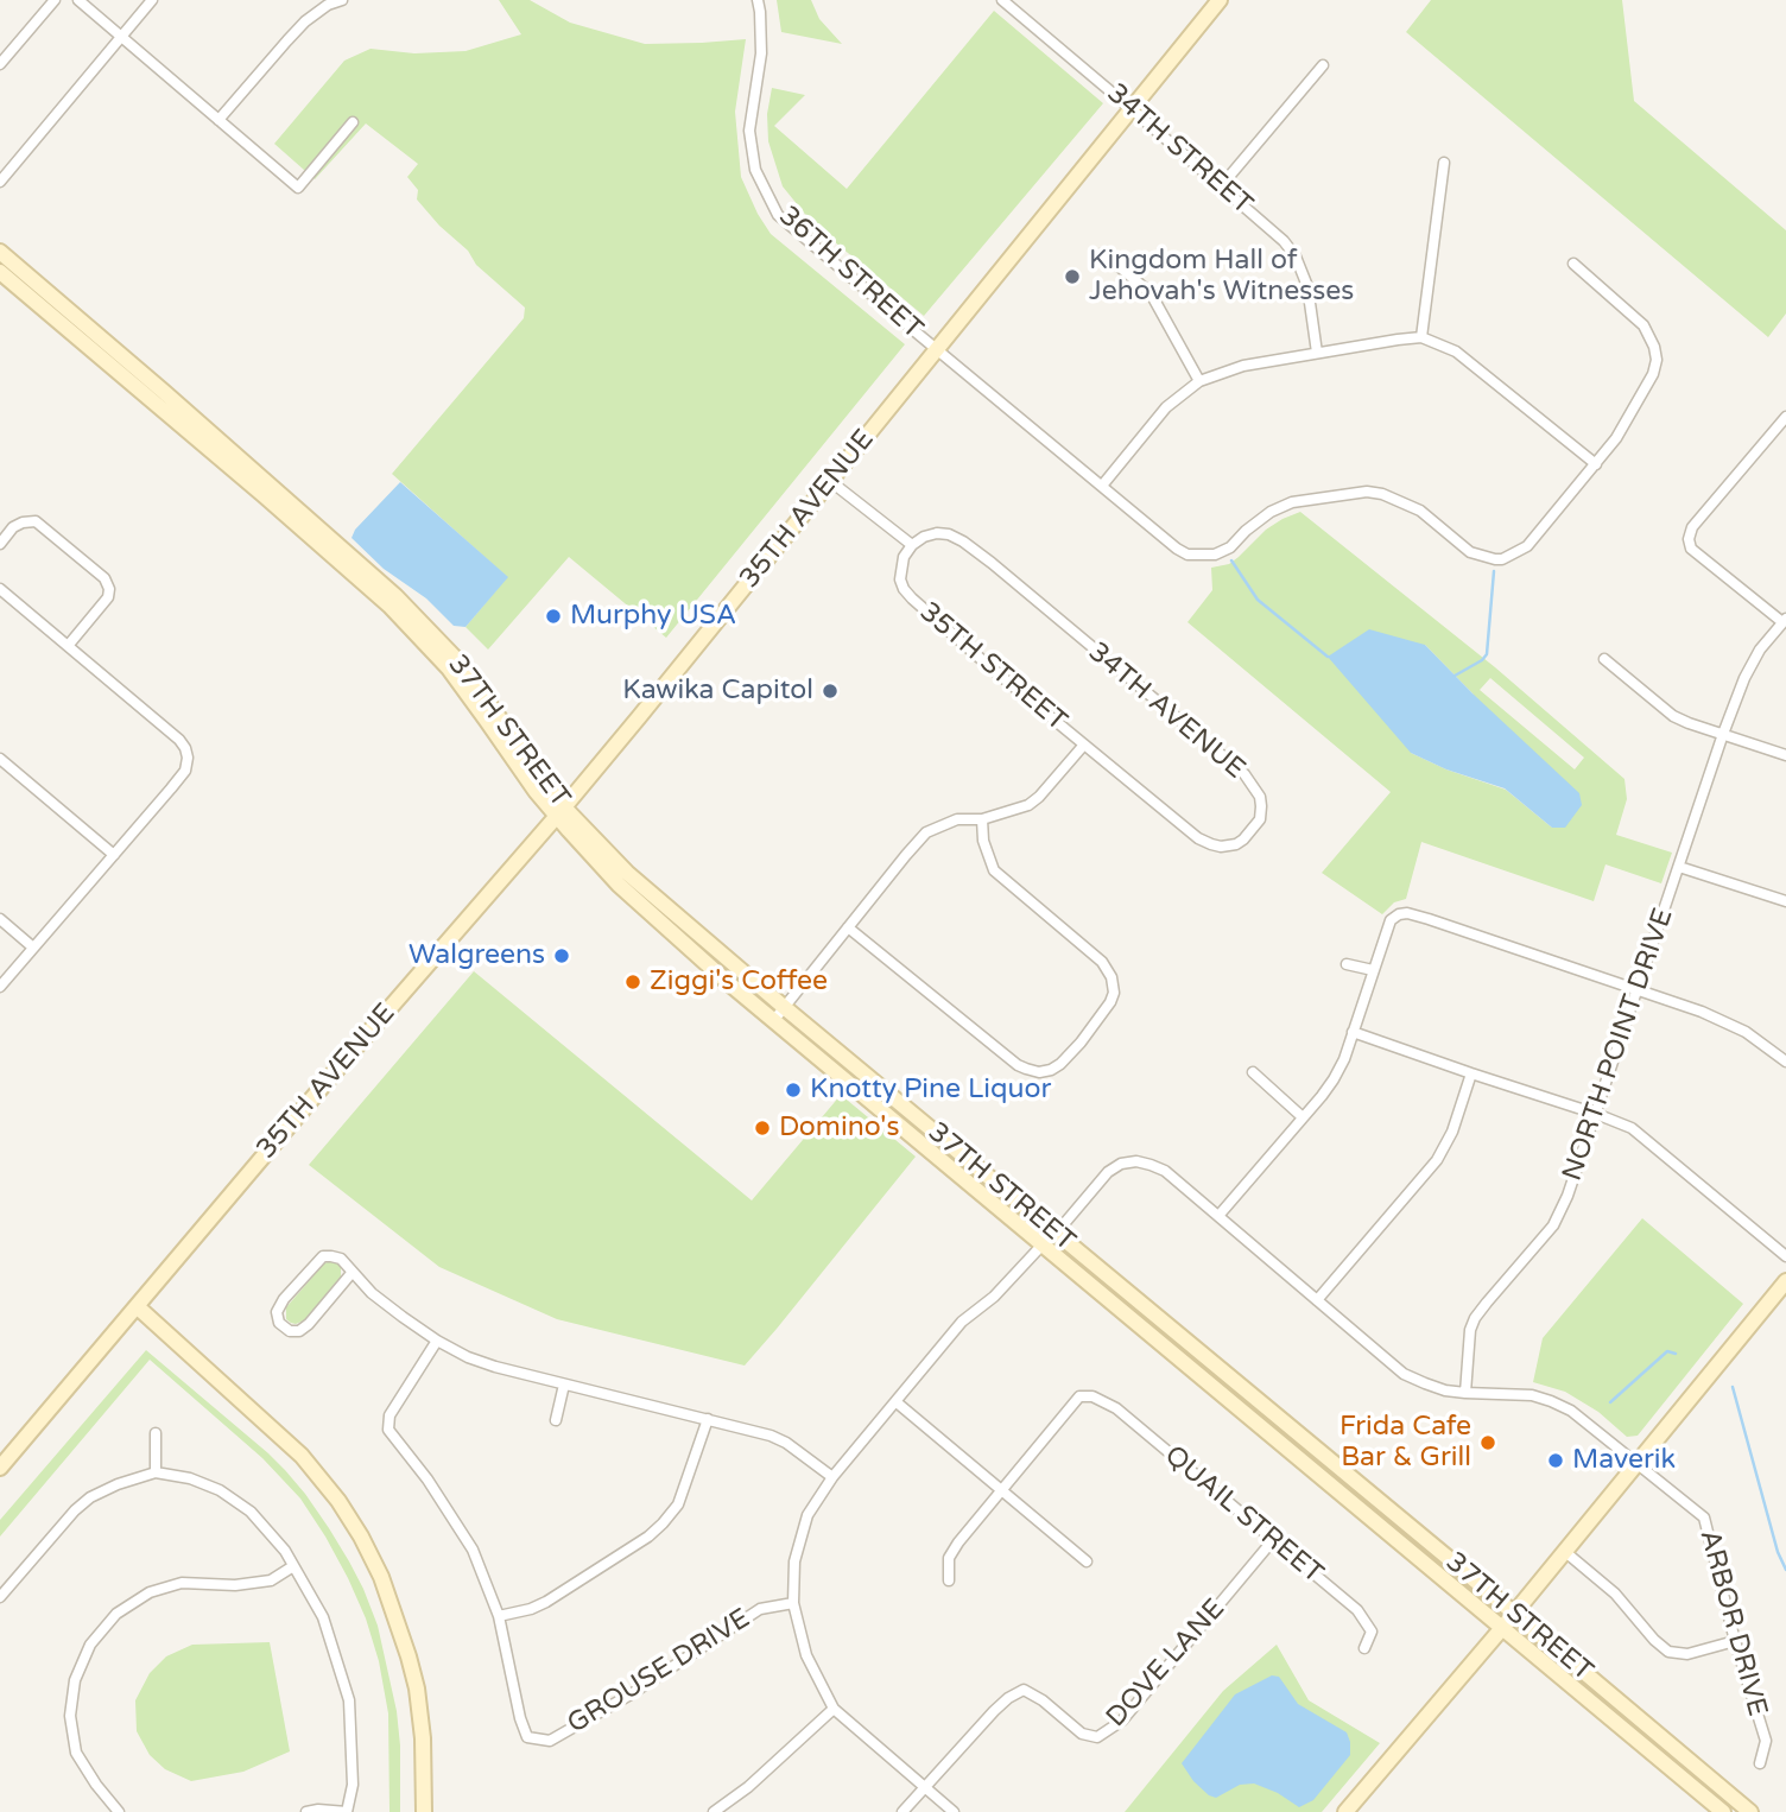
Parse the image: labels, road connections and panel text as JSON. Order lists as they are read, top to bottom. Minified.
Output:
{"streets":{"main road":["35TH AVENUE","37TH STREET"],"street":["34TH STREET","36TH STREET","35TH STREET","34TH AVENUE","NORTH POINT DRIVE","QUAIL STREET","ARBOR DRIVE","DOVE LANE","GROUSE DRIVE"]},"crossings":[["34TH STREET","35TH AVENUE"],["36TH STREET","35TH AVENUE"],["35TH AVENUE","37TH STREET"],["35TH STREET","34TH AVENUE"],["37TH STREET","ARBOR DRIVE"],["NORTH POINT DRIVE","ARBOR DRIVE"],["QUAIL STREET","DOVE LANE"],["ARBOR DRIVE","GROUSE DRIVE"]],"places":["Kingdom Hall of Jehovah's Witnesses","Murphy USA","Kawika Capitol","Walgreens","Ziggi's Coffee","Knotty Pine Liquor","Domino's","Frida Cafe Bar & Grill","Maverik"]}
